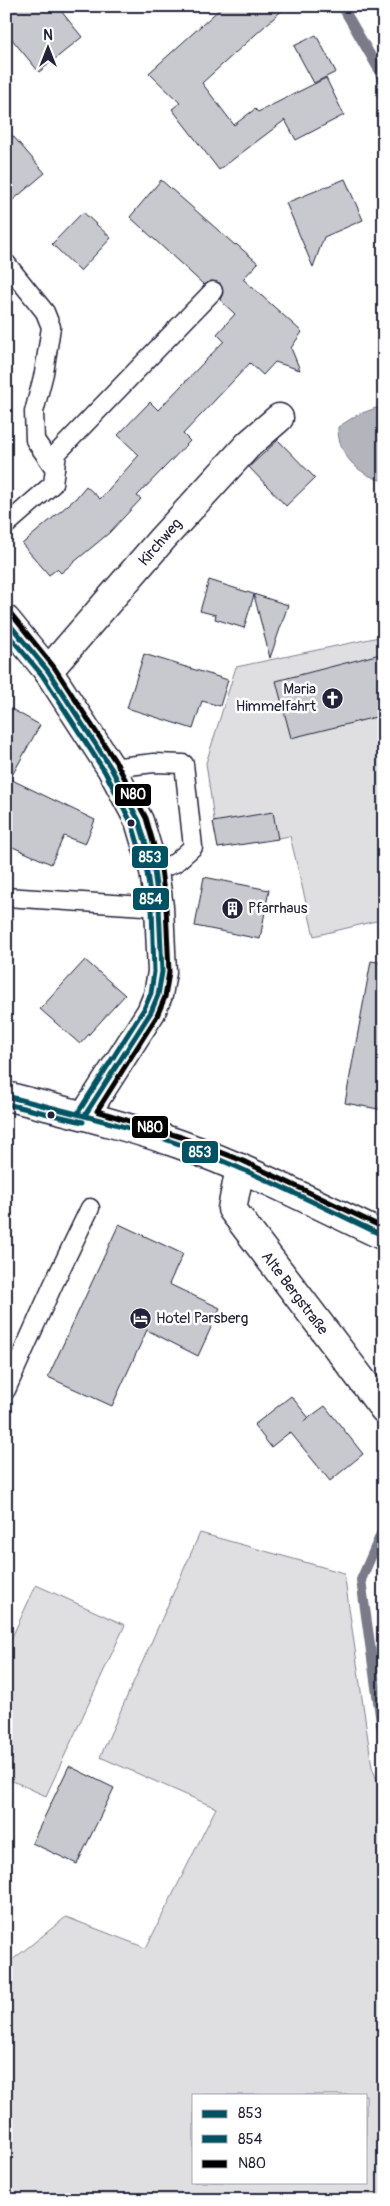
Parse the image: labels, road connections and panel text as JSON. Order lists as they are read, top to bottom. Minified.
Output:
{"streets":{"street":["Kirchweg","Alte Bergstraße"]},"places":{"church":["Maria Himmelfahrt"],"building":["Pfarrhaus"],"hotel":["Hotel Parsberg"]},"lines":["transit line N80","transit line 853","transit line 854"],"legend":["853","854","N80"],"north":"top"}
